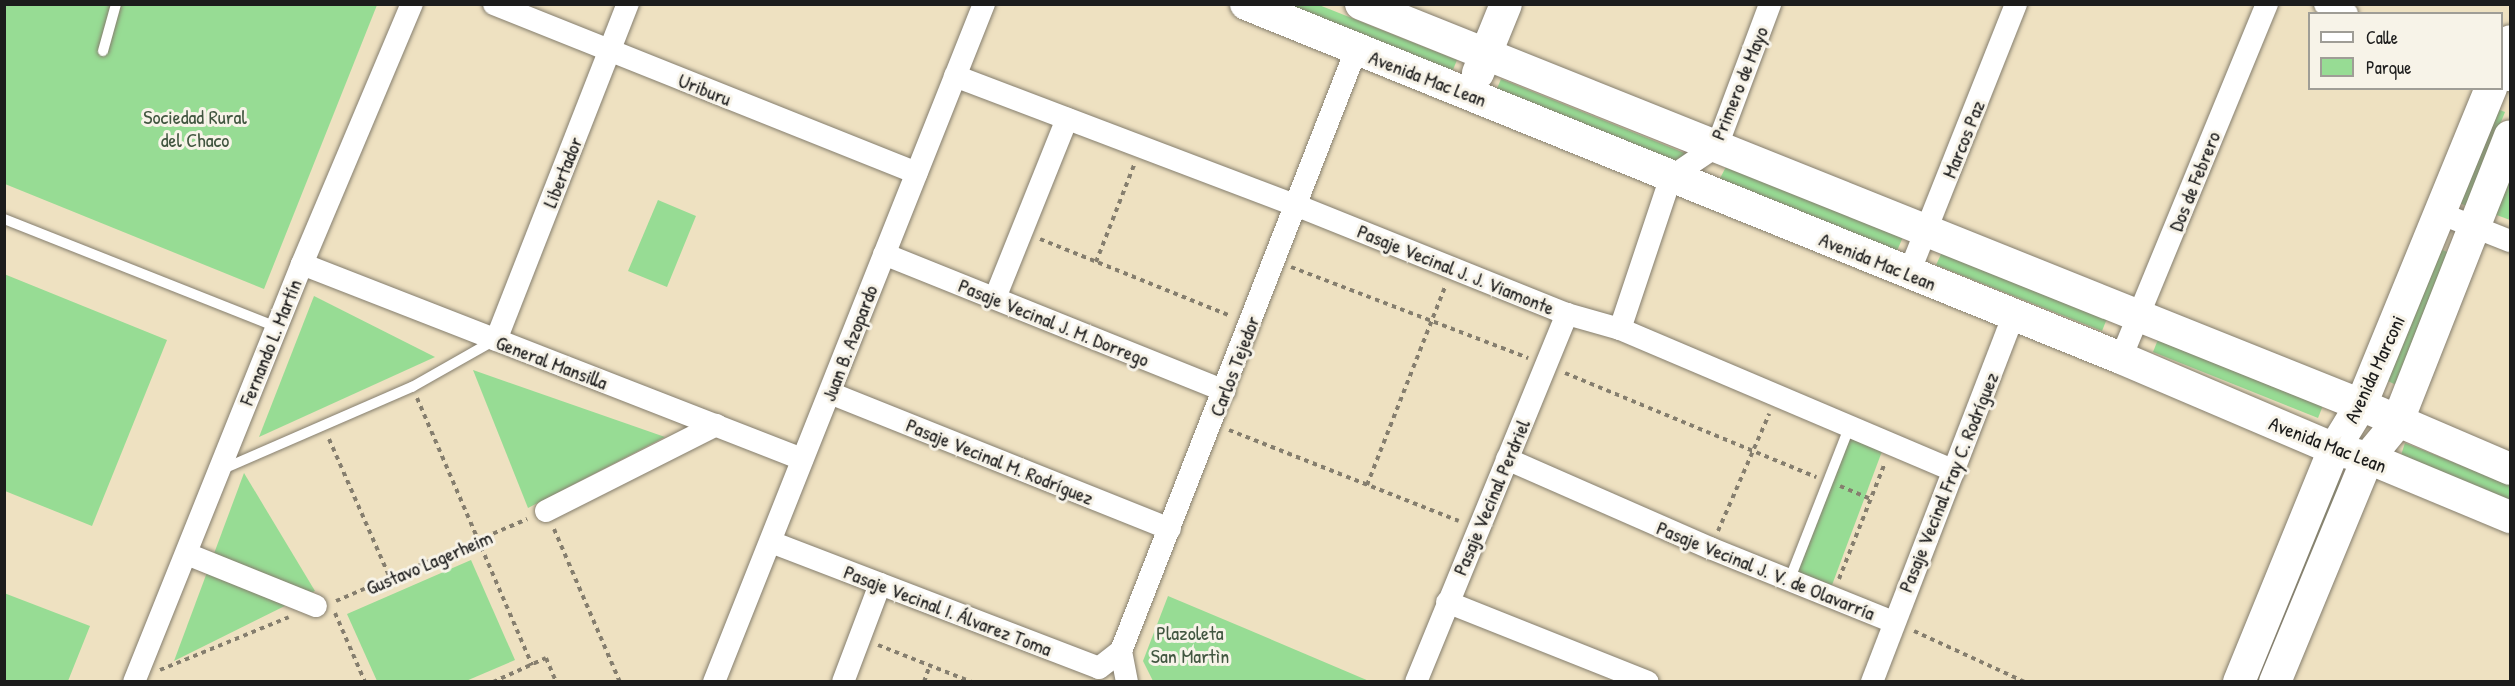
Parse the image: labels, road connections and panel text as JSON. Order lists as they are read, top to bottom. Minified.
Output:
{"streets":{"main road":["Avenida Mac Lean","Avenida Marconi"],"street":["Primero de Mayo","Uriburu","Marcos Paz","Libertador","Dos de Febrero","Pasaje Vecinal J. J. Viamonte","Pasaje Vecinal J. M. Dorrego","Fernando L. Martín","Juan B. Azopardo","General Mansilla","Carlos Tejedor","Pasaje Vecinal M. Rodríguez","Pasaje Vecinal Fray C. Rodríguez","Pasaje Vecinal Perdriel","Pasaje Vecinal J. V. de Olavarría","Pasaje Vecinal I. Álvarez Toma"],"path":["Gustavo Lagerheim"]},"crossings":[["Avenida Mac Lean","Primero de Mayo"],["Avenida Mac Lean","Marcos Paz"],["Avenida Mac Lean","Dos de Febrero"],["Avenida Mac Lean","Carlos Tejedor"],["Avenida Mac Lean","Avenida Marconi"],["Avenida Mac Lean","Pasaje Vecinal Fray C. Rodríguez"],["Uriburu","Libertador"],["Uriburu","Juan B. Azopardo"],["Libertador","General Mansilla"],["Pasaje Vecinal J. J. Viamonte","Juan B. Azopardo"],["Pasaje Vecinal J. J. Viamonte","Carlos Tejedor"],["Pasaje Vecinal J. J. Viamonte","Pasaje Vecinal Fray C. Rodríguez"],["Pasaje Vecinal J. J. Viamonte","Pasaje Vecinal Perdriel"],["Pasaje Vecinal J. M. Dorrego","Juan B. Azopardo"],["Pasaje Vecinal J. M. Dorrego","Carlos Tejedor"],["Fernando L. Martín","General Mansilla"],["Fernando L. Martín","Gustavo Lagerheim"],["Juan B. Azopardo","General Mansilla"],["Juan B. Azopardo","Pasaje Vecinal M. Rodríguez"],["Juan B. Azopardo","Pasaje Vecinal I. Álvarez Toma"],["Carlos Tejedor","Pasaje Vecinal M. Rodríguez"],["Carlos Tejedor","Pasaje Vecinal I. Álvarez Toma"],["Pasaje Vecinal Fray C. Rodríguez","Pasaje Vecinal J. V. de Olavarría"],["Pasaje Vecinal Perdriel","Pasaje Vecinal J. V. de Olavarría"]],"parks":["Sociedad Rural del Chaco","Plazoleta San Martìn"],"legend":["Calle","Parque"]}
